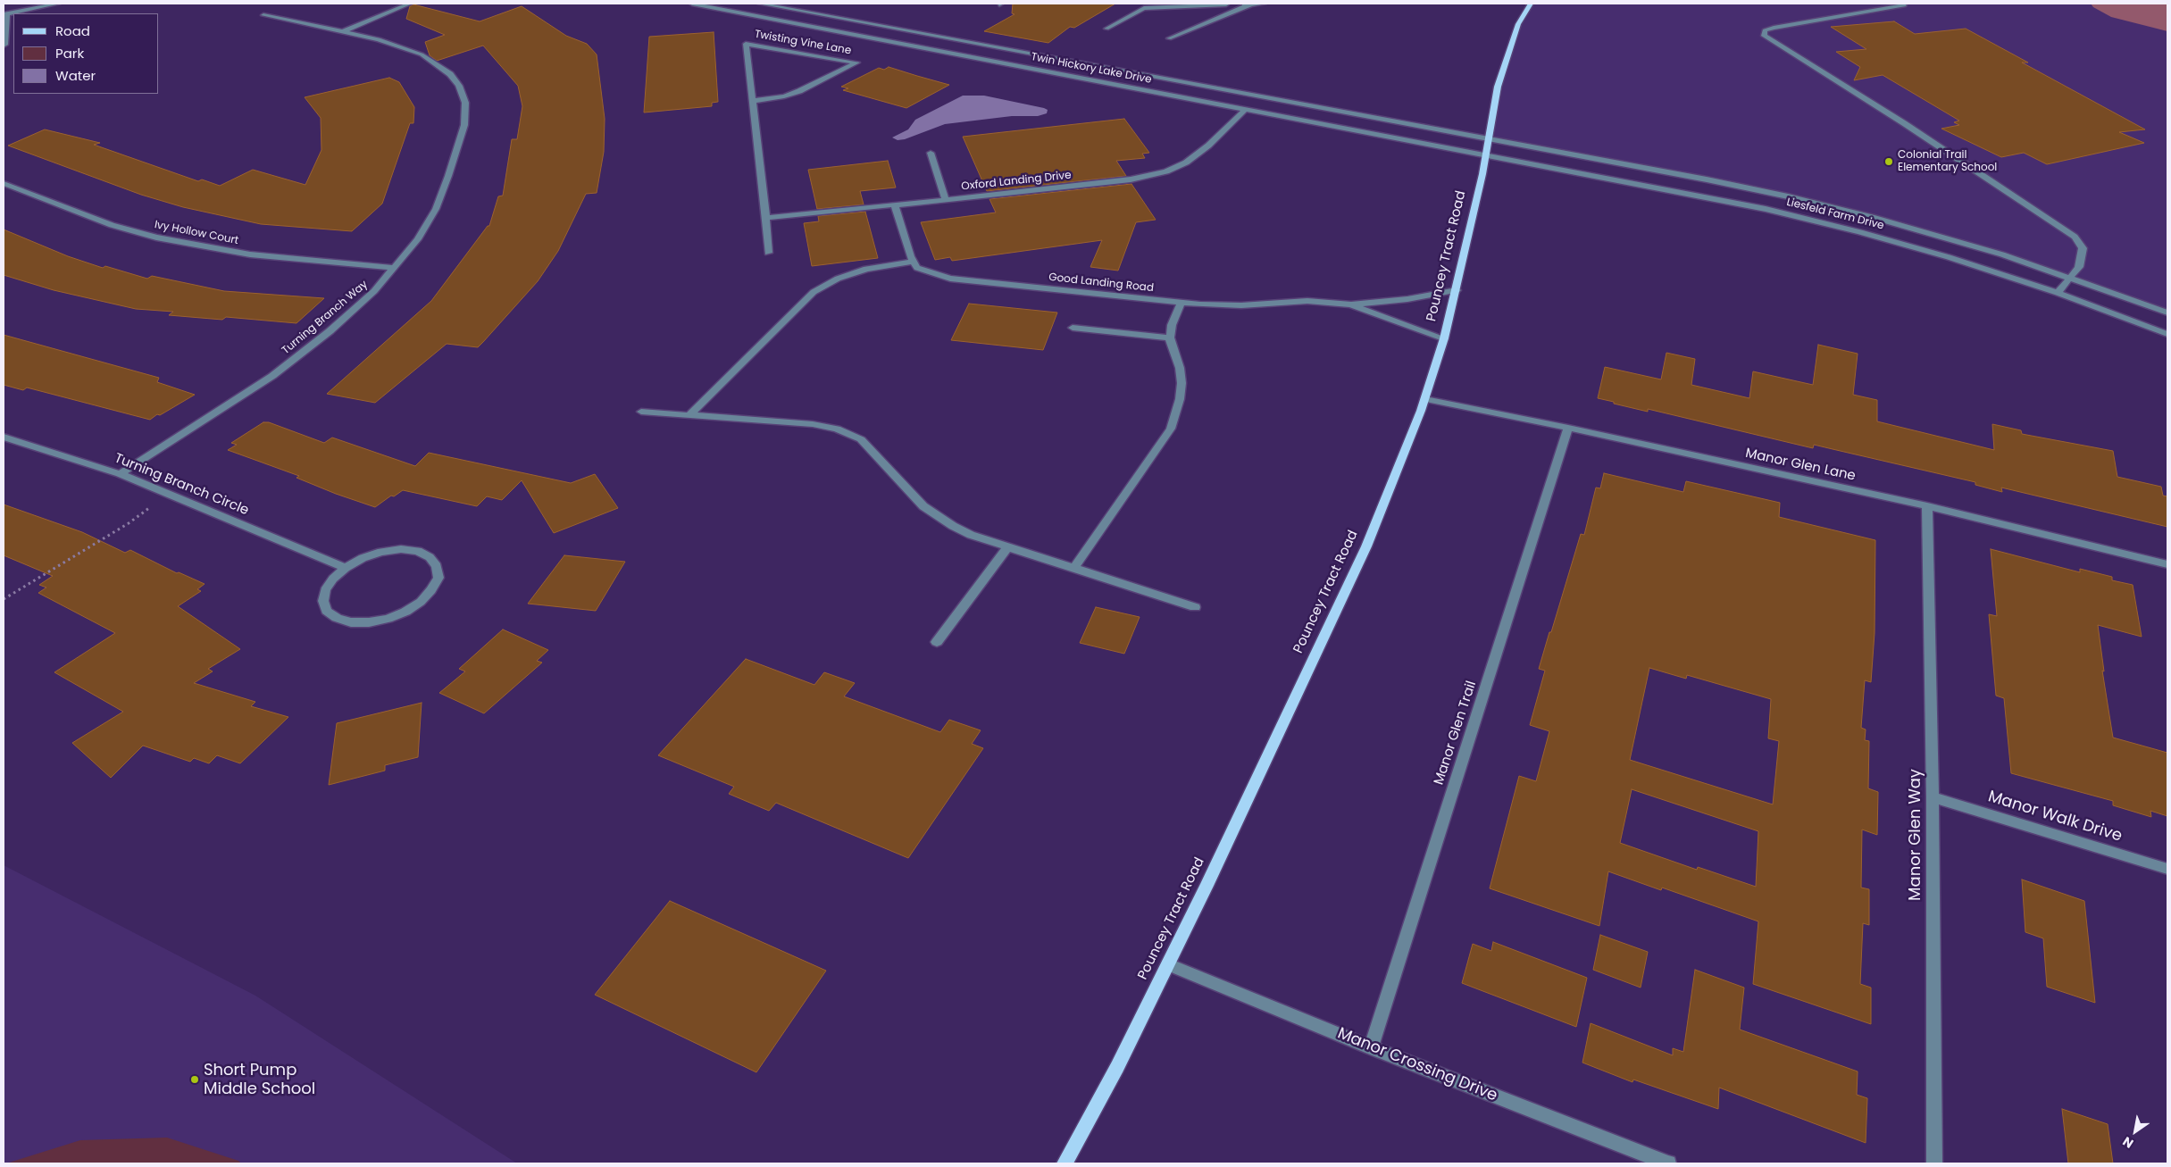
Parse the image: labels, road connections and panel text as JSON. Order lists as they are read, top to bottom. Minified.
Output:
{"streets":{"main road":["Pouncey Tract Road"],"street":["Twisting Vine Lane","Twin Hickory Lake Drive","Oxford Landing Drive","Liesfeld Farm Drive","Ivy Hollow Court","Good Landing Road","Turning Branch Way","Manor Glen Lane","Turning Branch Circle","Manor Glen Trail","Manor Walk Drive","Manor Glen Way","Manor Crossing Drive"]},"crossings":[["Twisting Vine Lane","Oxford Landing Drive"],["Twin Hickory Lake Drive","Oxford Landing Drive"],["Twin Hickory Lake Drive","Liesfeld Farm Drive"],["Twin Hickory Lake Drive","Pouncey Tract Road"],["Liesfeld Farm Drive","Pouncey Tract Road"],["Ivy Hollow Court","Turning Branch Way"],["Pouncey Tract Road","Manor Glen Lane"],["Pouncey Tract Road","Manor Crossing Drive"],["Turning Branch Way","Turning Branch Circle"],["Manor Glen Lane","Manor Glen Trail"],["Manor Glen Lane","Manor Glen Way"],["Manor Glen Trail","Manor Crossing Drive"],["Manor Walk Drive","Manor Glen Way"]],"places":["Colonial Trail Elementary School","Short Pump Middle School"],"legend":["Road","Park","Water"],"north":"bottom left"}
